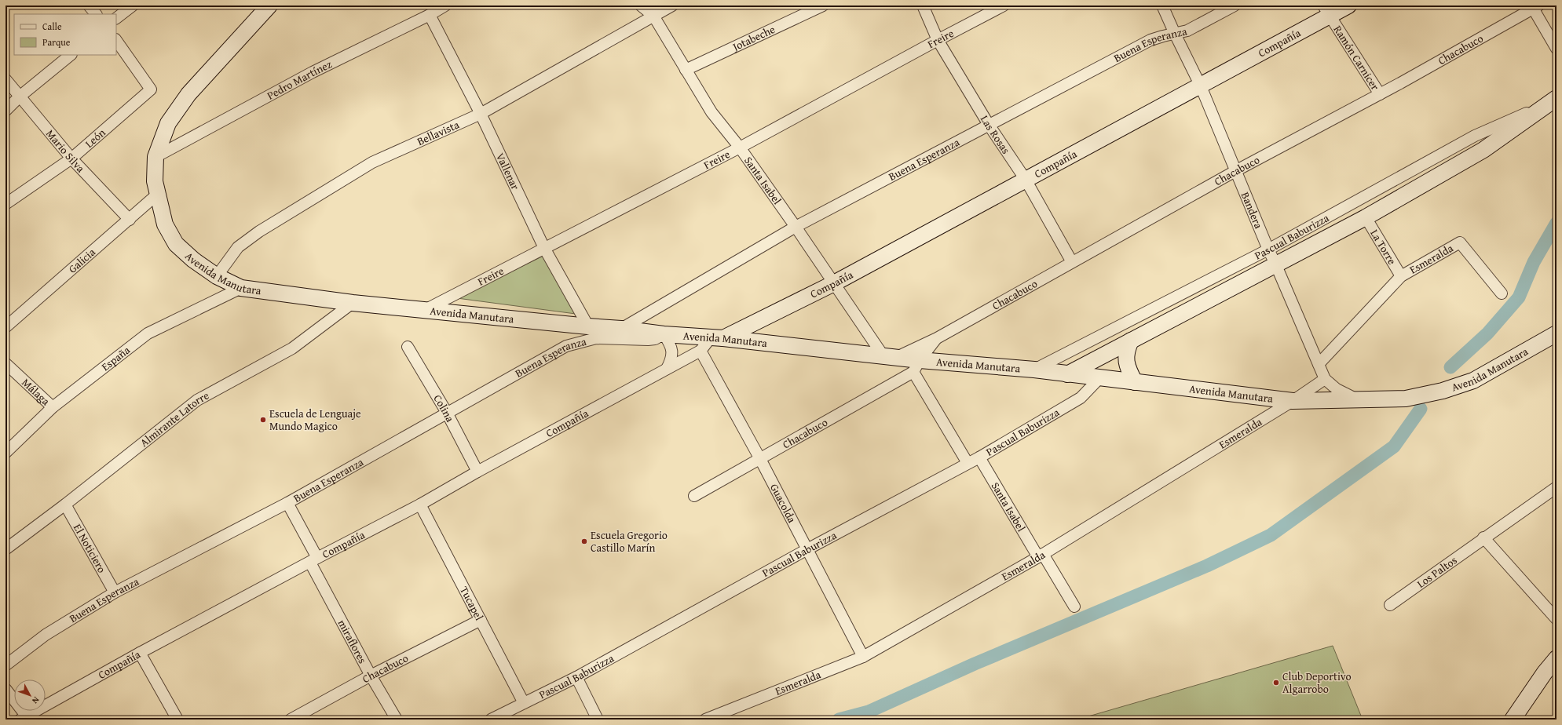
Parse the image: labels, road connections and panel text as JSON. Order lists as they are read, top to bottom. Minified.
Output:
{"streets":{"main road":["Compañía","Pascual Baburizza","Avenida Manutara"],"street":["Jotabeche","Freire","Buena Esperanza","Chacabuco","Ramón Carnicer","Pedro Martínez","Bellavista","Las Rosas","León","Mario Silva","Vallenar","Santa Isabel","Bandera","La Torre","Esmeralda","Galicia","España","Málaga","Colina","Almirante Latorre","Guacolda","El Noticiero","Los Paltos","Tucapel","miraflores"]},"crossings":[["Jotabeche","Santa Isabel"],["Freire","Las Rosas"],["Freire","Vallenar"],["Freire","Santa Isabel"],["Freire","Avenida Manutara"],["Compañía","Ramón Carnicer"],["Compañía","Las Rosas"],["Compañía","Santa Isabel"],["Compañía","Bandera"],["Compañía","Avenida Manutara"],["Compañía","Colina"],["Compañía","Guacolda"],["Compañía","Tucapel"],["Compañía","miraflores"],["Buena Esperanza","Las Rosas"],["Buena Esperanza","Santa Isabel"],["Buena Esperanza","Bandera"],["Buena Esperanza","Avenida Manutara"],["Buena Esperanza","Colina"],["Buena Esperanza","El Noticiero"],["Buena Esperanza","miraflores"],["Chacabuco","Ramón Carnicer"],["Chacabuco","Las Rosas"],["Chacabuco","Santa Isabel"],["Chacabuco","Bandera"],["Chacabuco","Avenida Manutara"],["Chacabuco","Guacolda"],["Chacabuco","Tucapel"],["Chacabuco","miraflores"],["Pedro Martínez","Vallenar"],["Pedro Martínez","Avenida Manutara"],["Bellavista","Vallenar"],["Bellavista","Santa Isabel"],["Bellavista","Avenida Manutara"],["León","Mario Silva"],["Mario Silva","Galicia"],["Vallenar","Avenida Manutara"],["Santa Isabel","Pascual Baburizza"],["Santa Isabel","Esmeralda"],["Santa Isabel","Avenida Manutara"],["Bandera","Pascual Baburizza"],["Bandera","Esmeralda"],["Bandera","Avenida Manutara"],["Pascual Baburizza","La Torre"],["Pascual Baburizza","Avenida Manutara"],["Pascual Baburizza","Guacolda"],["Pascual Baburizza","Tucapel"],["La Torre","Esmeralda"],["Esmeralda","Avenida Manutara"],["Esmeralda","Guacolda"],["Galicia","Avenida Manutara"],["Avenida Manutara","España"],["Avenida Manutara","Almirante Latorre"],["España","Málaga"],["Almirante Latorre","El Noticiero"]],"places":["Escuela de Lenguaje Mundo Magico","Escuela Gregorio Castillo Marín","Club Deportivo Algarrobo"],"legend":["Calle","Parque"],"north":"bottom right"}
